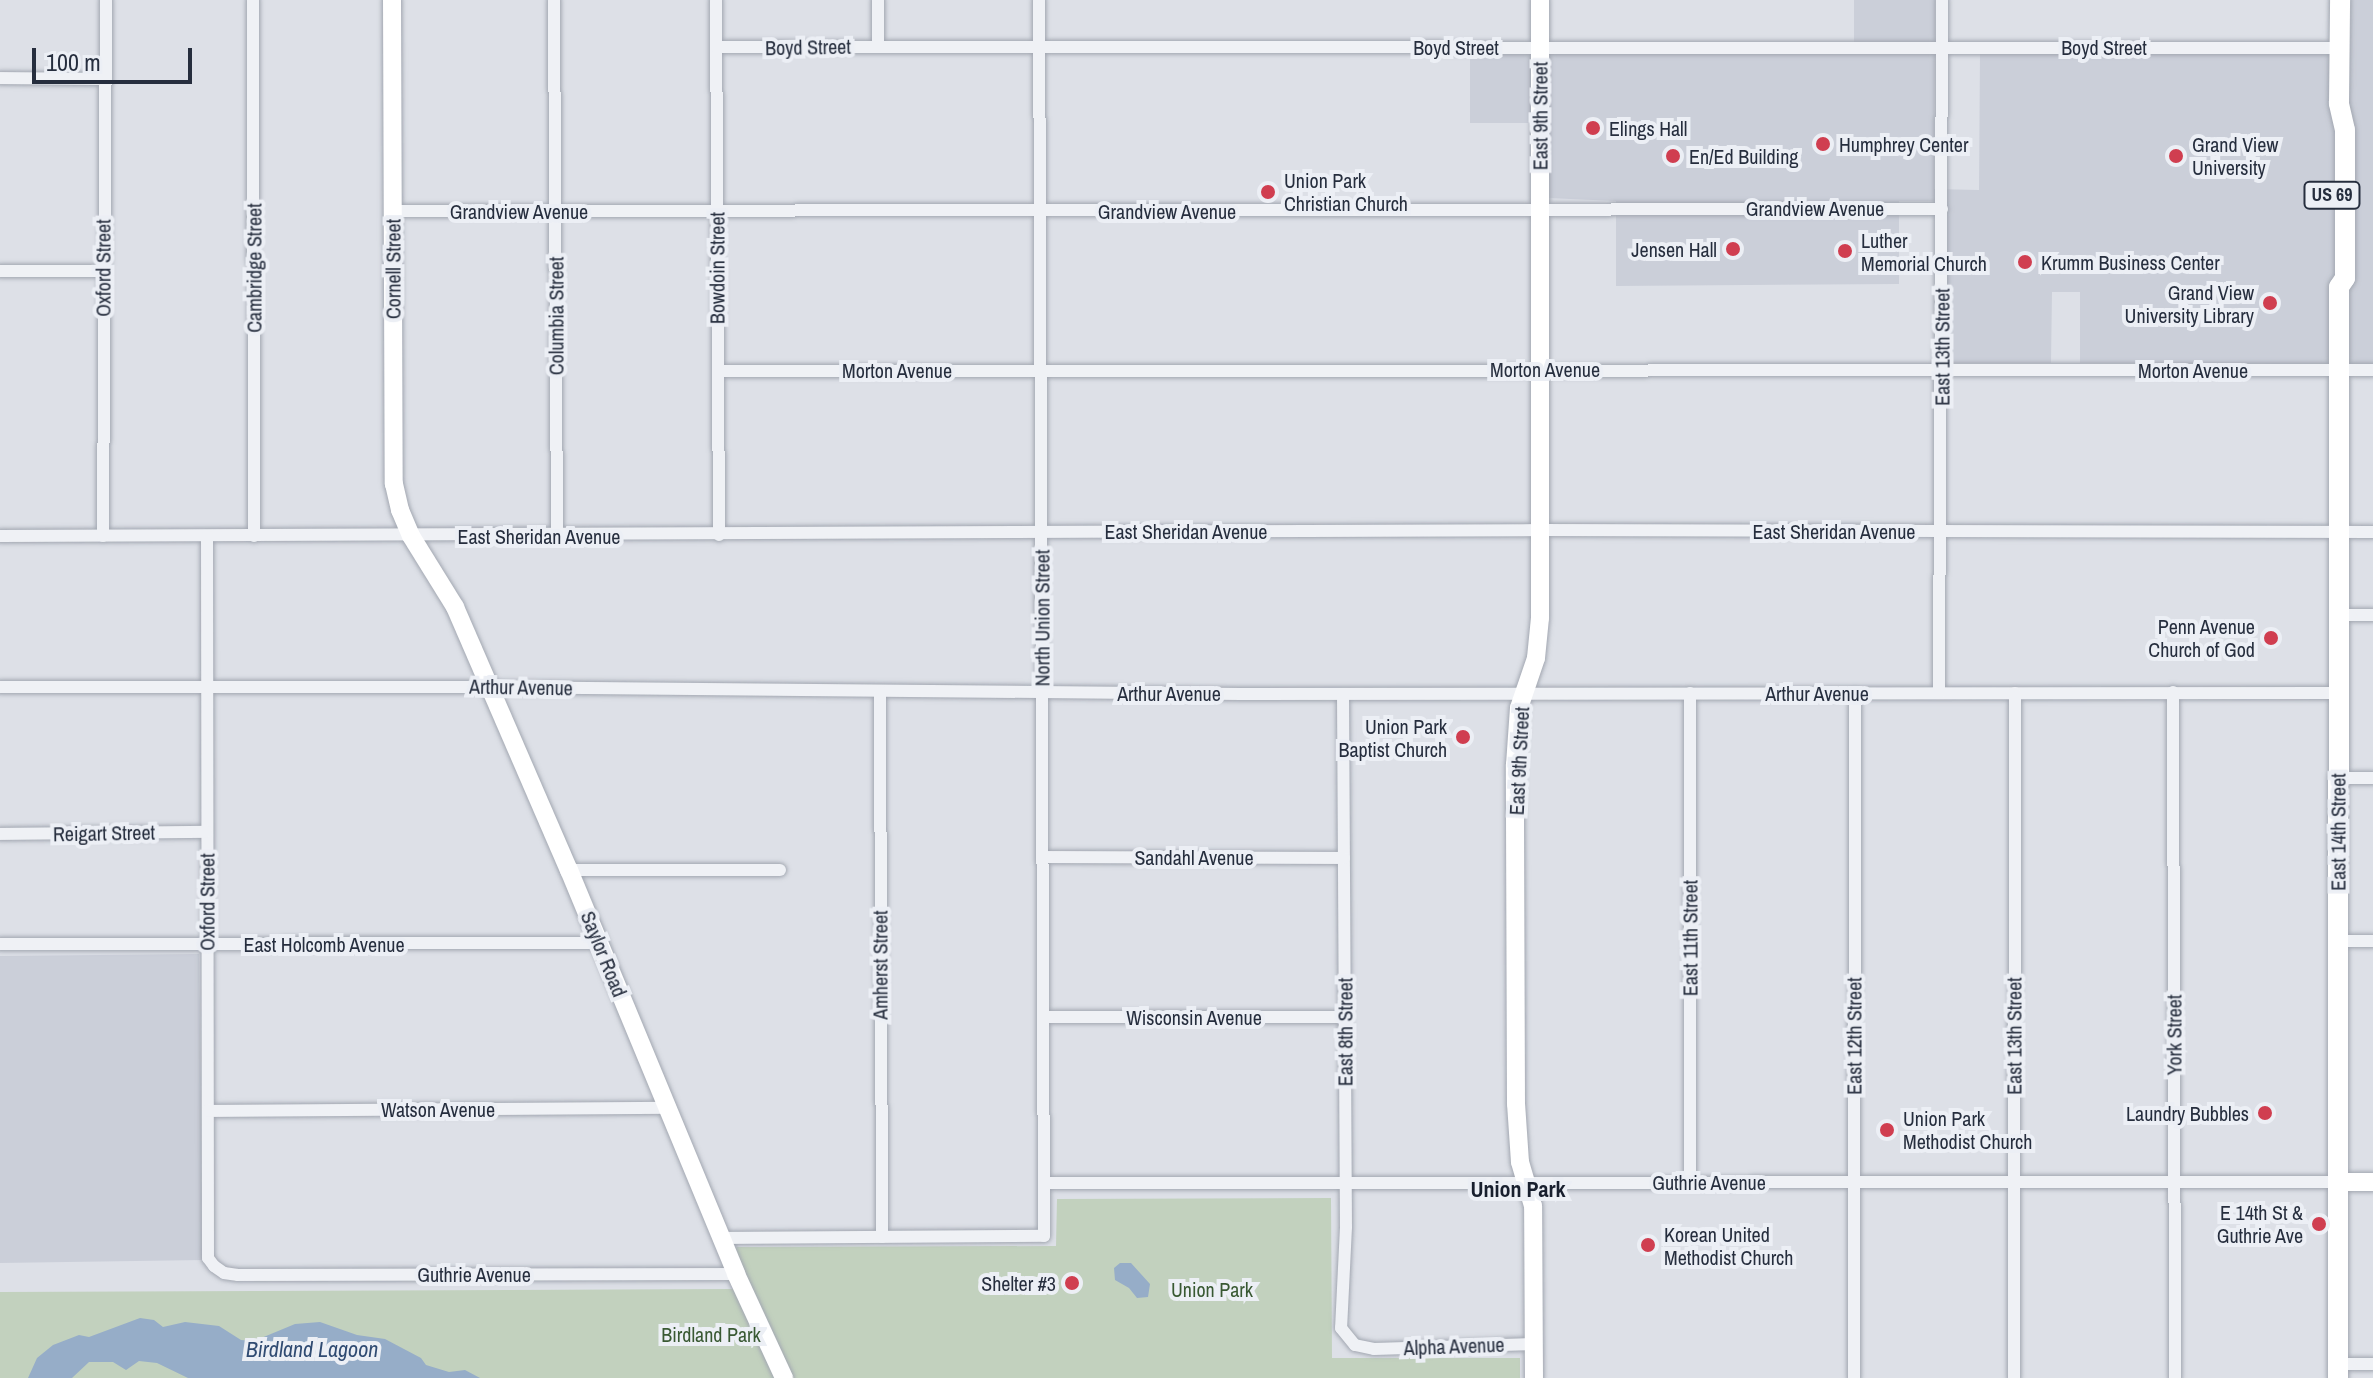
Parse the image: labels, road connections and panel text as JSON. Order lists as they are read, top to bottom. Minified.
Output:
{"streets":{"main road":["US 69","East 14th Street"],"street":["Boyd Street","East 9th Street","Grandview Avenue","Oxford Street","Cambridge Street","Bowdoin Street","Cornell Street","Columbia Street","East 13th Street","Morton Avenue","East Sheridan Avenue","North Union Street","Arthur Avenue","Reigart Street","Sandahl Avenue","East 11th Street","East Holcomb Avenue","Saylor Road","Amherst Street","Wisconsin Avenue","East 8th Street","York Street","East 12th Street","Watson Avenue","Guthrie Avenue","Alpha Avenue"]},"crossings":[["Boyd Street","East 9th Street"],["Boyd Street","Bowdoin Street"],["Boyd Street","East 13th Street"],["Boyd Street","North Union Street"],["Boyd Street","East 14th Street"],["East 9th Street","Grandview Avenue"],["East 9th Street","Morton Avenue"],["East 9th Street","East Sheridan Avenue"],["East 9th Street","Arthur Avenue"],["East 9th Street","Guthrie Avenue"],["East 9th Street","Alpha Avenue"],["Grandview Avenue","Bowdoin Street"],["Grandview Avenue","Cornell Street"],["Grandview Avenue","Columbia Street"],["Grandview Avenue","East 13th Street"],["Grandview Avenue","North Union Street"],["Oxford Street","East Sheridan Avenue"],["Oxford Street","Arthur Avenue"],["Oxford Street","Reigart Street"],["Oxford Street","East Holcomb Avenue"],["Oxford Street","Watson Avenue"],["Oxford Street","Guthrie Avenue"],["Cambridge Street","East Sheridan Avenue"],["Bowdoin Street","Morton Avenue"],["Bowdoin Street","East Sheridan Avenue"],["Cornell Street","East Sheridan Avenue"],["Cornell Street","Saylor Road"],["Columbia Street","East Sheridan Avenue"],["East 13th Street","Morton Avenue"],["East 13th Street","East Sheridan Avenue"],["East 13th Street","Arthur Avenue"],["East 13th Street","Guthrie Avenue"],["Morton Avenue","North Union Street"],["Morton Avenue","East 14th Street"],["East Sheridan Avenue","North Union Street"],["East Sheridan Avenue","East 14th Street"],["East Sheridan Avenue","Saylor Road"],["North Union Street","Arthur Avenue"],["North Union Street","Sandahl Avenue"],["North Union Street","Amherst Street"],["North Union Street","Wisconsin Avenue"],["North Union Street","Guthrie Avenue"],["Arthur Avenue","East 14th Street"],["Arthur Avenue","East 11th Street"],["Arthur Avenue","Saylor Road"],["Arthur Avenue","Amherst Street"],["Arthur Avenue","East 8th Street"],["Arthur Avenue","York Street"],["Arthur Avenue","East 12th Street"],["East 14th Street","Guthrie Avenue"],["Sandahl Avenue","East 8th Street"],["East 11th Street","Guthrie Avenue"],["East Holcomb Avenue","Saylor Road"],["Saylor Road","Watson Avenue"],["Saylor Road","Guthrie Avenue"],["Wisconsin Avenue","East 8th Street"],["East 8th Street","Guthrie Avenue"],["East 8th Street","Alpha Avenue"],["York Street","Guthrie Avenue"],["East 12th Street","Guthrie Avenue"]],"districts":["Union Park"],"water":["Birdland Lagoon"],"parks":["Union Park","Birdland Park"],"places":["Elings Hall","Humphrey Center","En/Ed Building","Grand View University","Union Park Christian Church","Jensen Hall","Luther Memorial Church","Krumm Business Center","Grand View University Library","Penn Avenue Church of God","Union Park Baptist Church","Laundry Bubbles","Union Park Methodist Church","E 14th St & Guthrie Ave","Korean United Methodist Church","Shelter #3"],"scale_bar":"100 m"}
